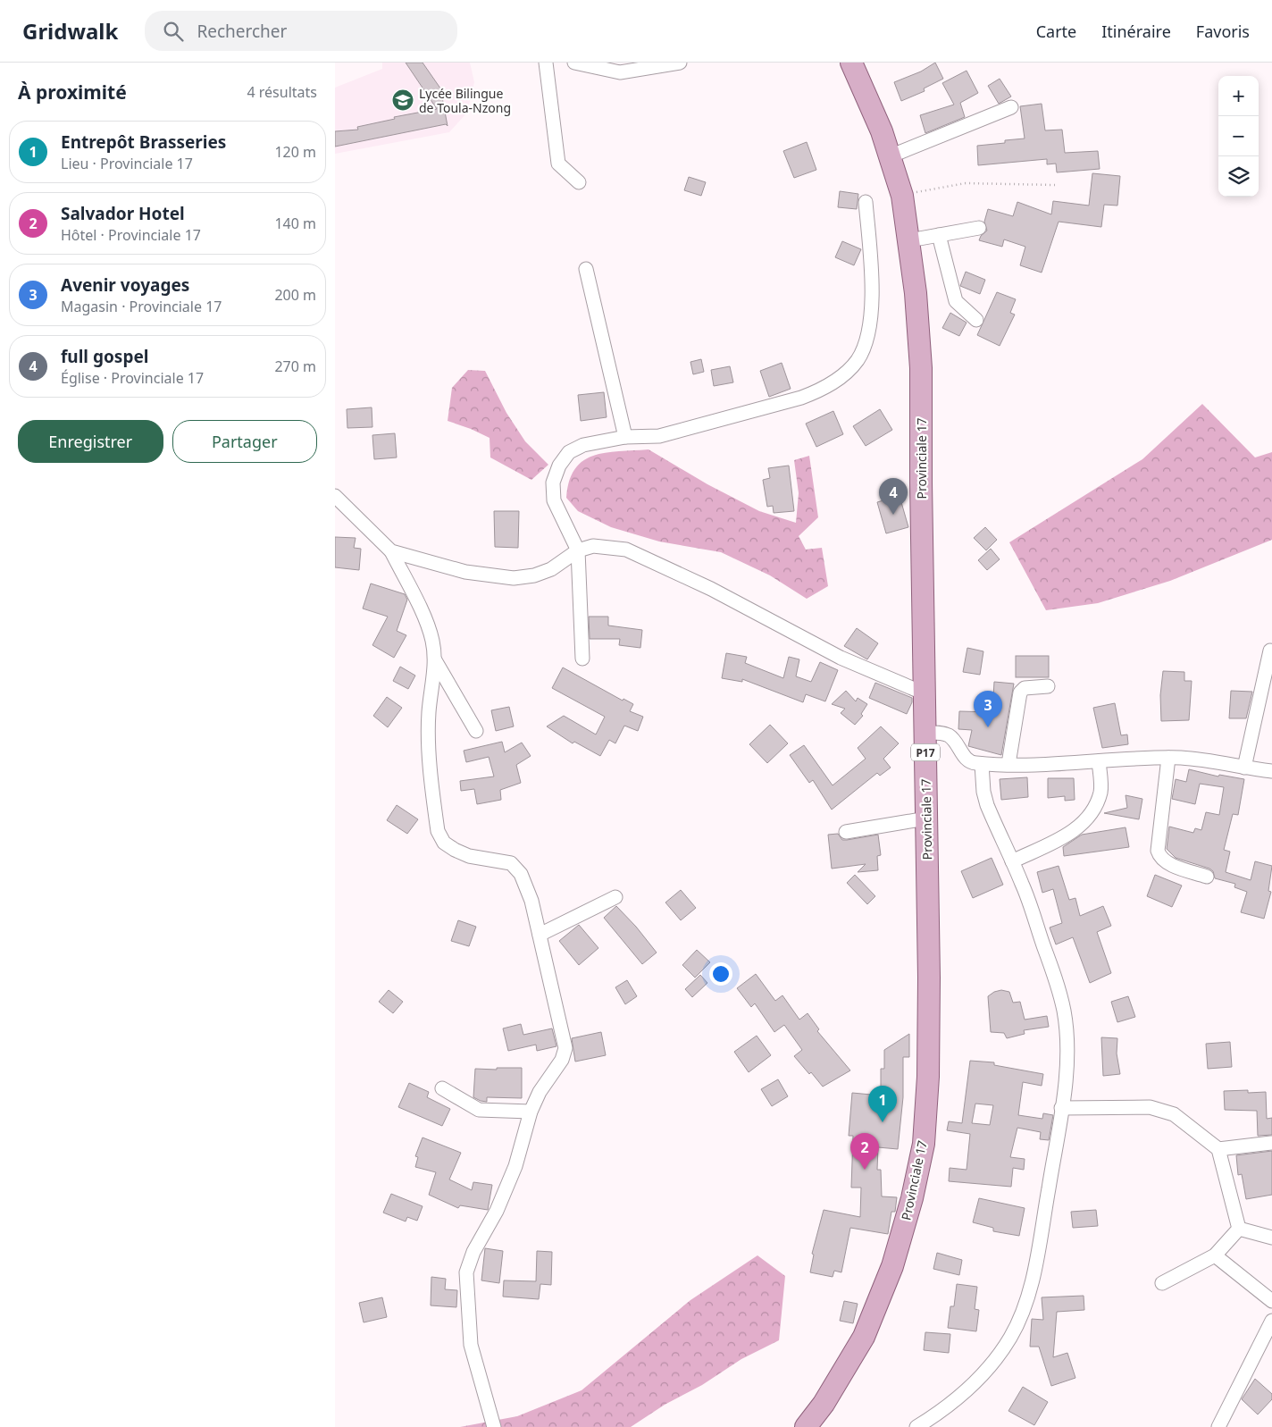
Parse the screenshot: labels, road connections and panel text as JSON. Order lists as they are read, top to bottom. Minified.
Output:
{"streets":{"main road":["Provinciale 17","P17"]},"places":{"school or university":["Lycée Bilingue de Toula-Nzong"]},"page":{"header":"Gridwalk","search":"Rechercher","nav":["Carte","Itinéraire","Favoris"],"heading":["À proximité","4 résultats"],"map_buttons":["+","−"],"list":[{"mark":"1","name":"Entrepôt Brasseries","note":"Lieu · Provinciale 17","value":"120 m"},{"mark":"2","name":"Salvador Hotel","note":"Hôtel · Provinciale 17","value":"140 m"},{"mark":"3","name":"Avenir voyages","note":"Magasin · Provinciale 17","value":"200 m"},{"mark":"4","name":"full gospel","note":"Église · Provinciale 17","value":"270 m"}],"buttons":["Enregistrer","Partager"],"pins":["4","3","1","2"]}}
